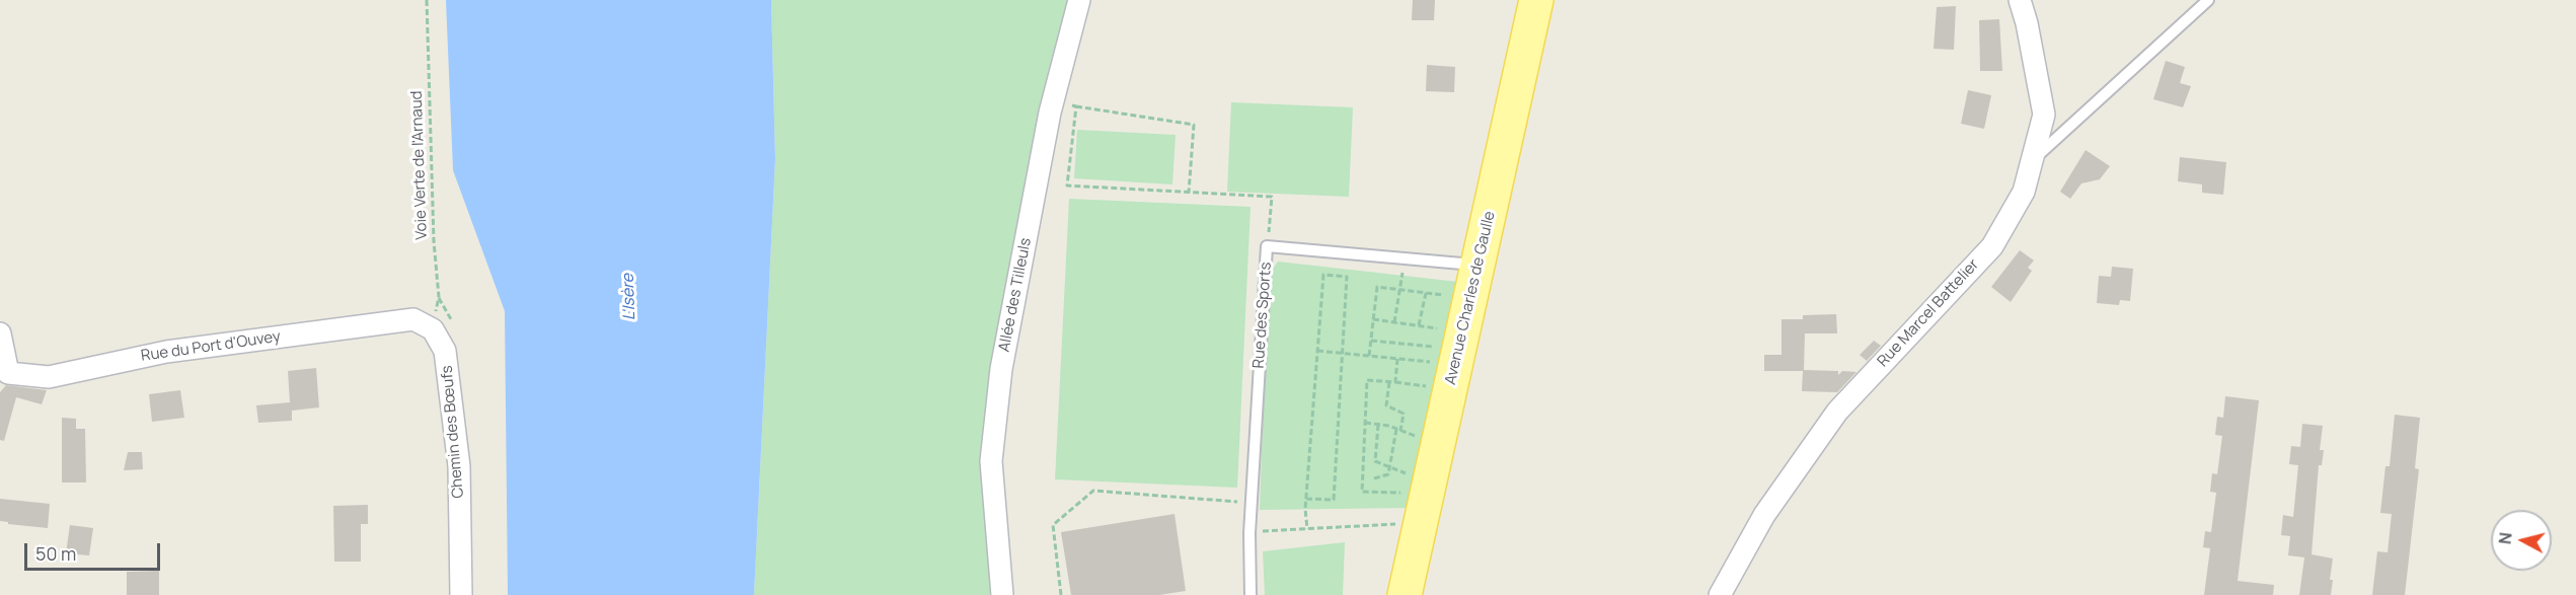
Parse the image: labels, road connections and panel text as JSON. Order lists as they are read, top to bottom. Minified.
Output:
{"streets":{"main road":["Avenue Charles de Gaulle"],"street":["Allée des Tilleuls","Rue Marcel Battelier","Rue du Port d'Ouvey","Chemin des Bœufs"],"lane":["Rue des Sports"],"path":["Voie Verte de l'Arnaud"]},"crossings":[["Voie Verte de l'Arnaud","Rue du Port d'Ouvey"],["Voie Verte de l'Arnaud","Chemin des Bœufs"],["Avenue Charles de Gaulle","Rue des Sports"],["Rue du Port d'Ouvey","Chemin des Bœufs"]],"water":["L'Isère"],"scale_bar":"50 m","north":"left"}
